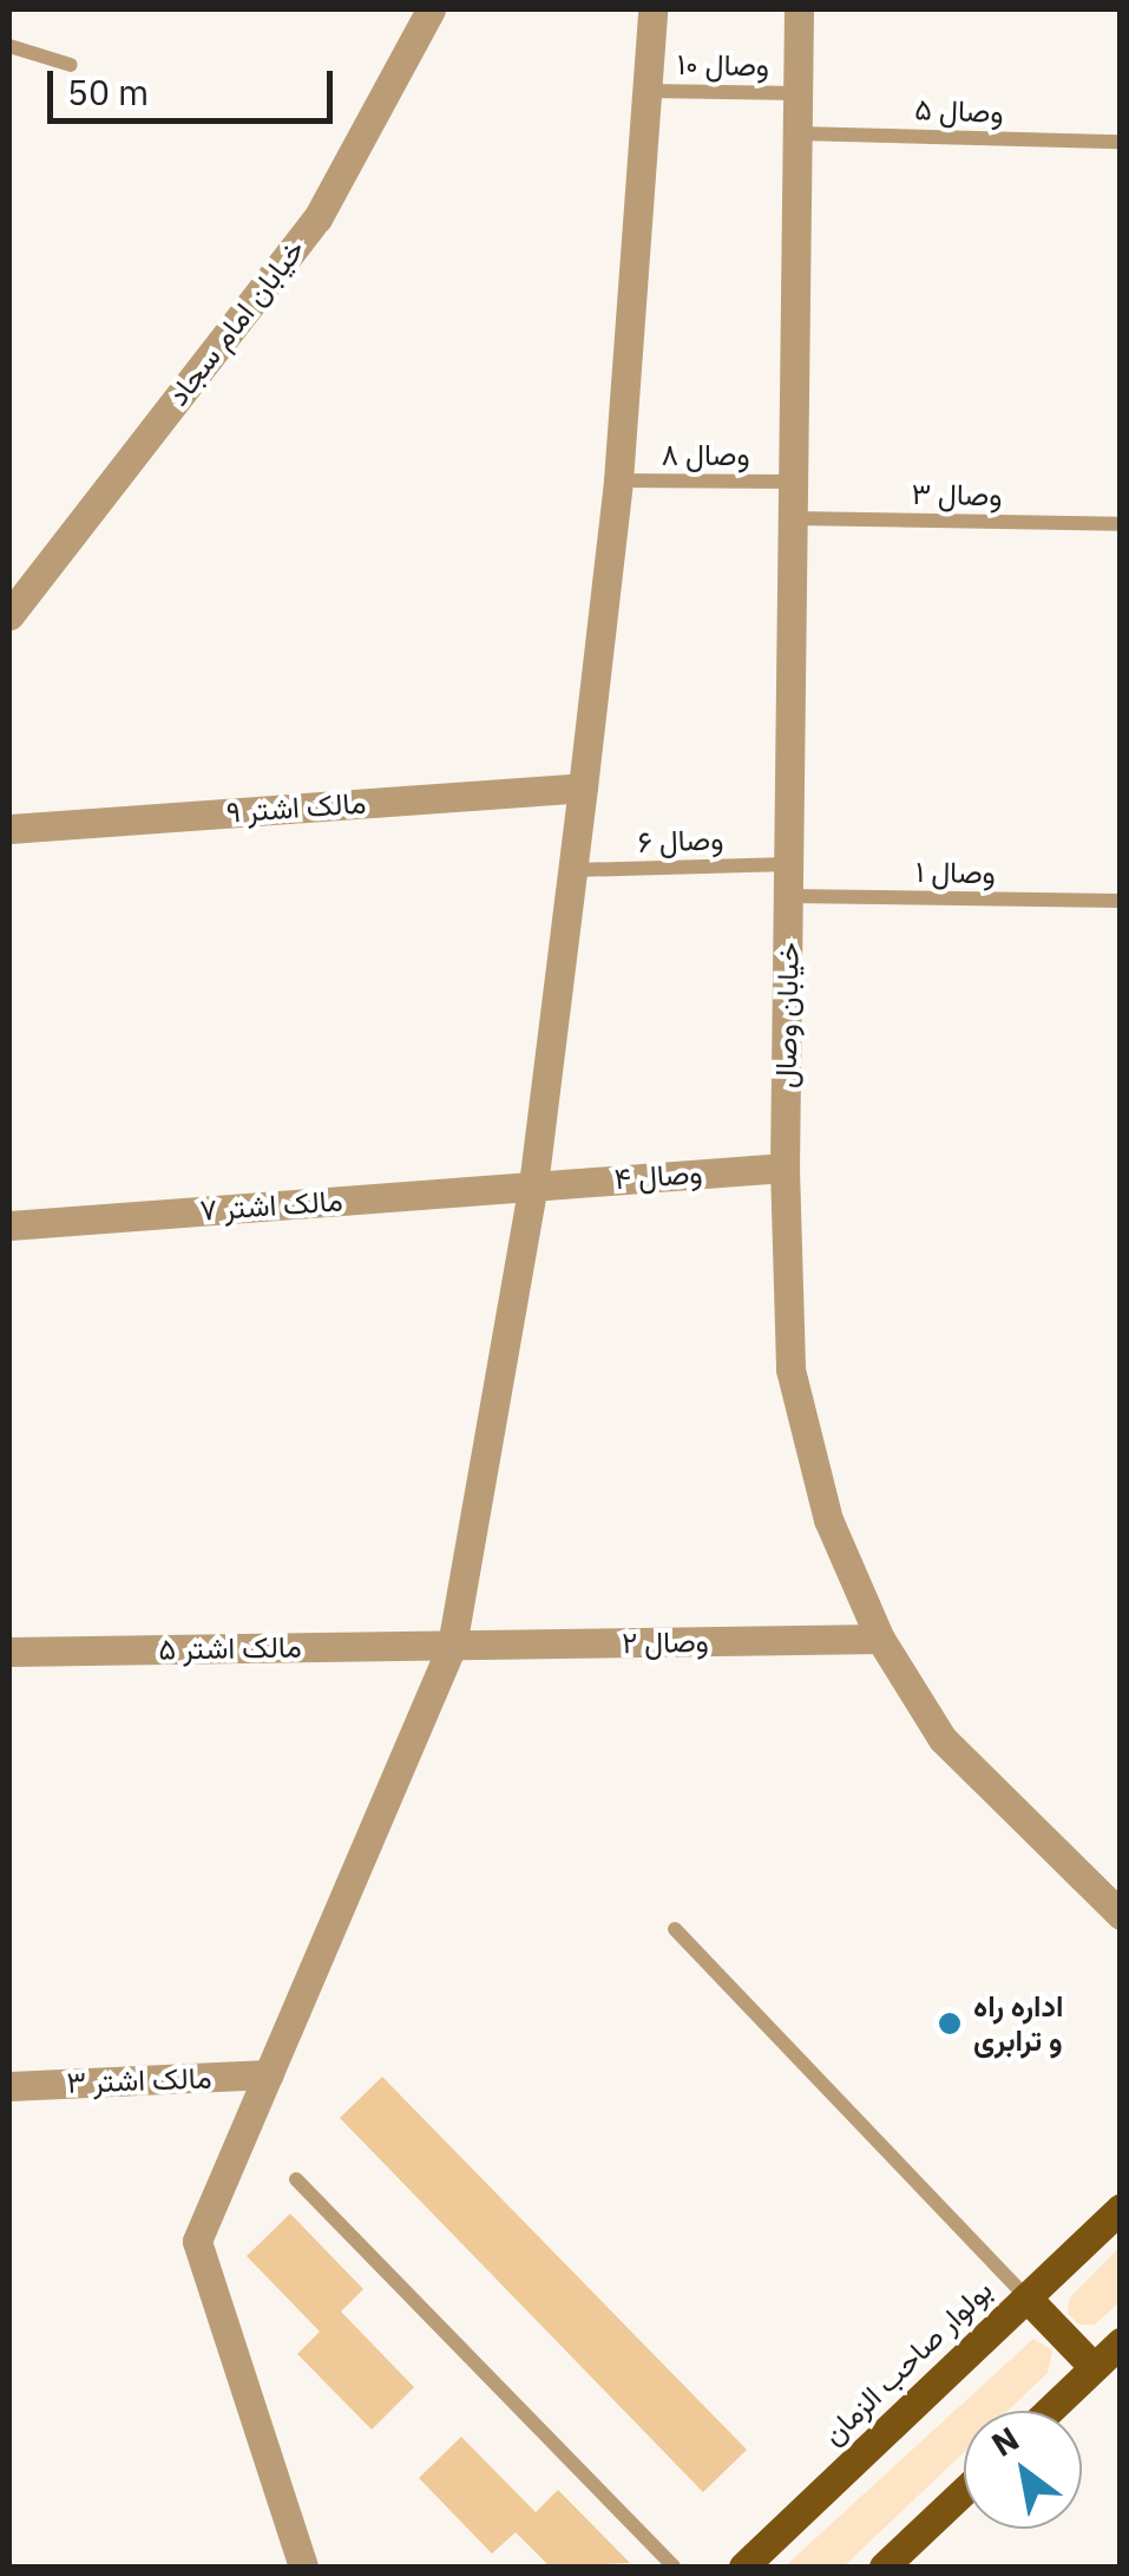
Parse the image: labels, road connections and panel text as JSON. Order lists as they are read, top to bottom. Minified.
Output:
{"streets":{"main road":["بولوار صاحب الزمان"],"street":["خیابان امام سجاد","مالک اشتر ۹","خیابان وصال","وصال ۴","مالک اشتر ۷","وصال ۲","مالک اشتر ۵","مالک اشتر ۳"],"lane":["وصال ۱۰","وصال ۵","وصال ۸","وصال ۳","وصال ۶","وصال ۱"]},"crossings":[["وصال ۱۰","خیابان وصال"],["وصال ۵","خیابان وصال"],["وصال ۸","خیابان وصال"],["وصال ۳","خیابان وصال"],["وصال ۶","خیابان وصال"],["وصال ۱","خیابان وصال"],["خیابان وصال","وصال ۴"],["خیابان وصال","وصال ۲"],["وصال ۴","مالک اشتر ۷"],["وصال ۲","مالک اشتر ۵"]],"places":["اداره راه و ترابری"],"scale_bar":"50 m","north":"top left"}
